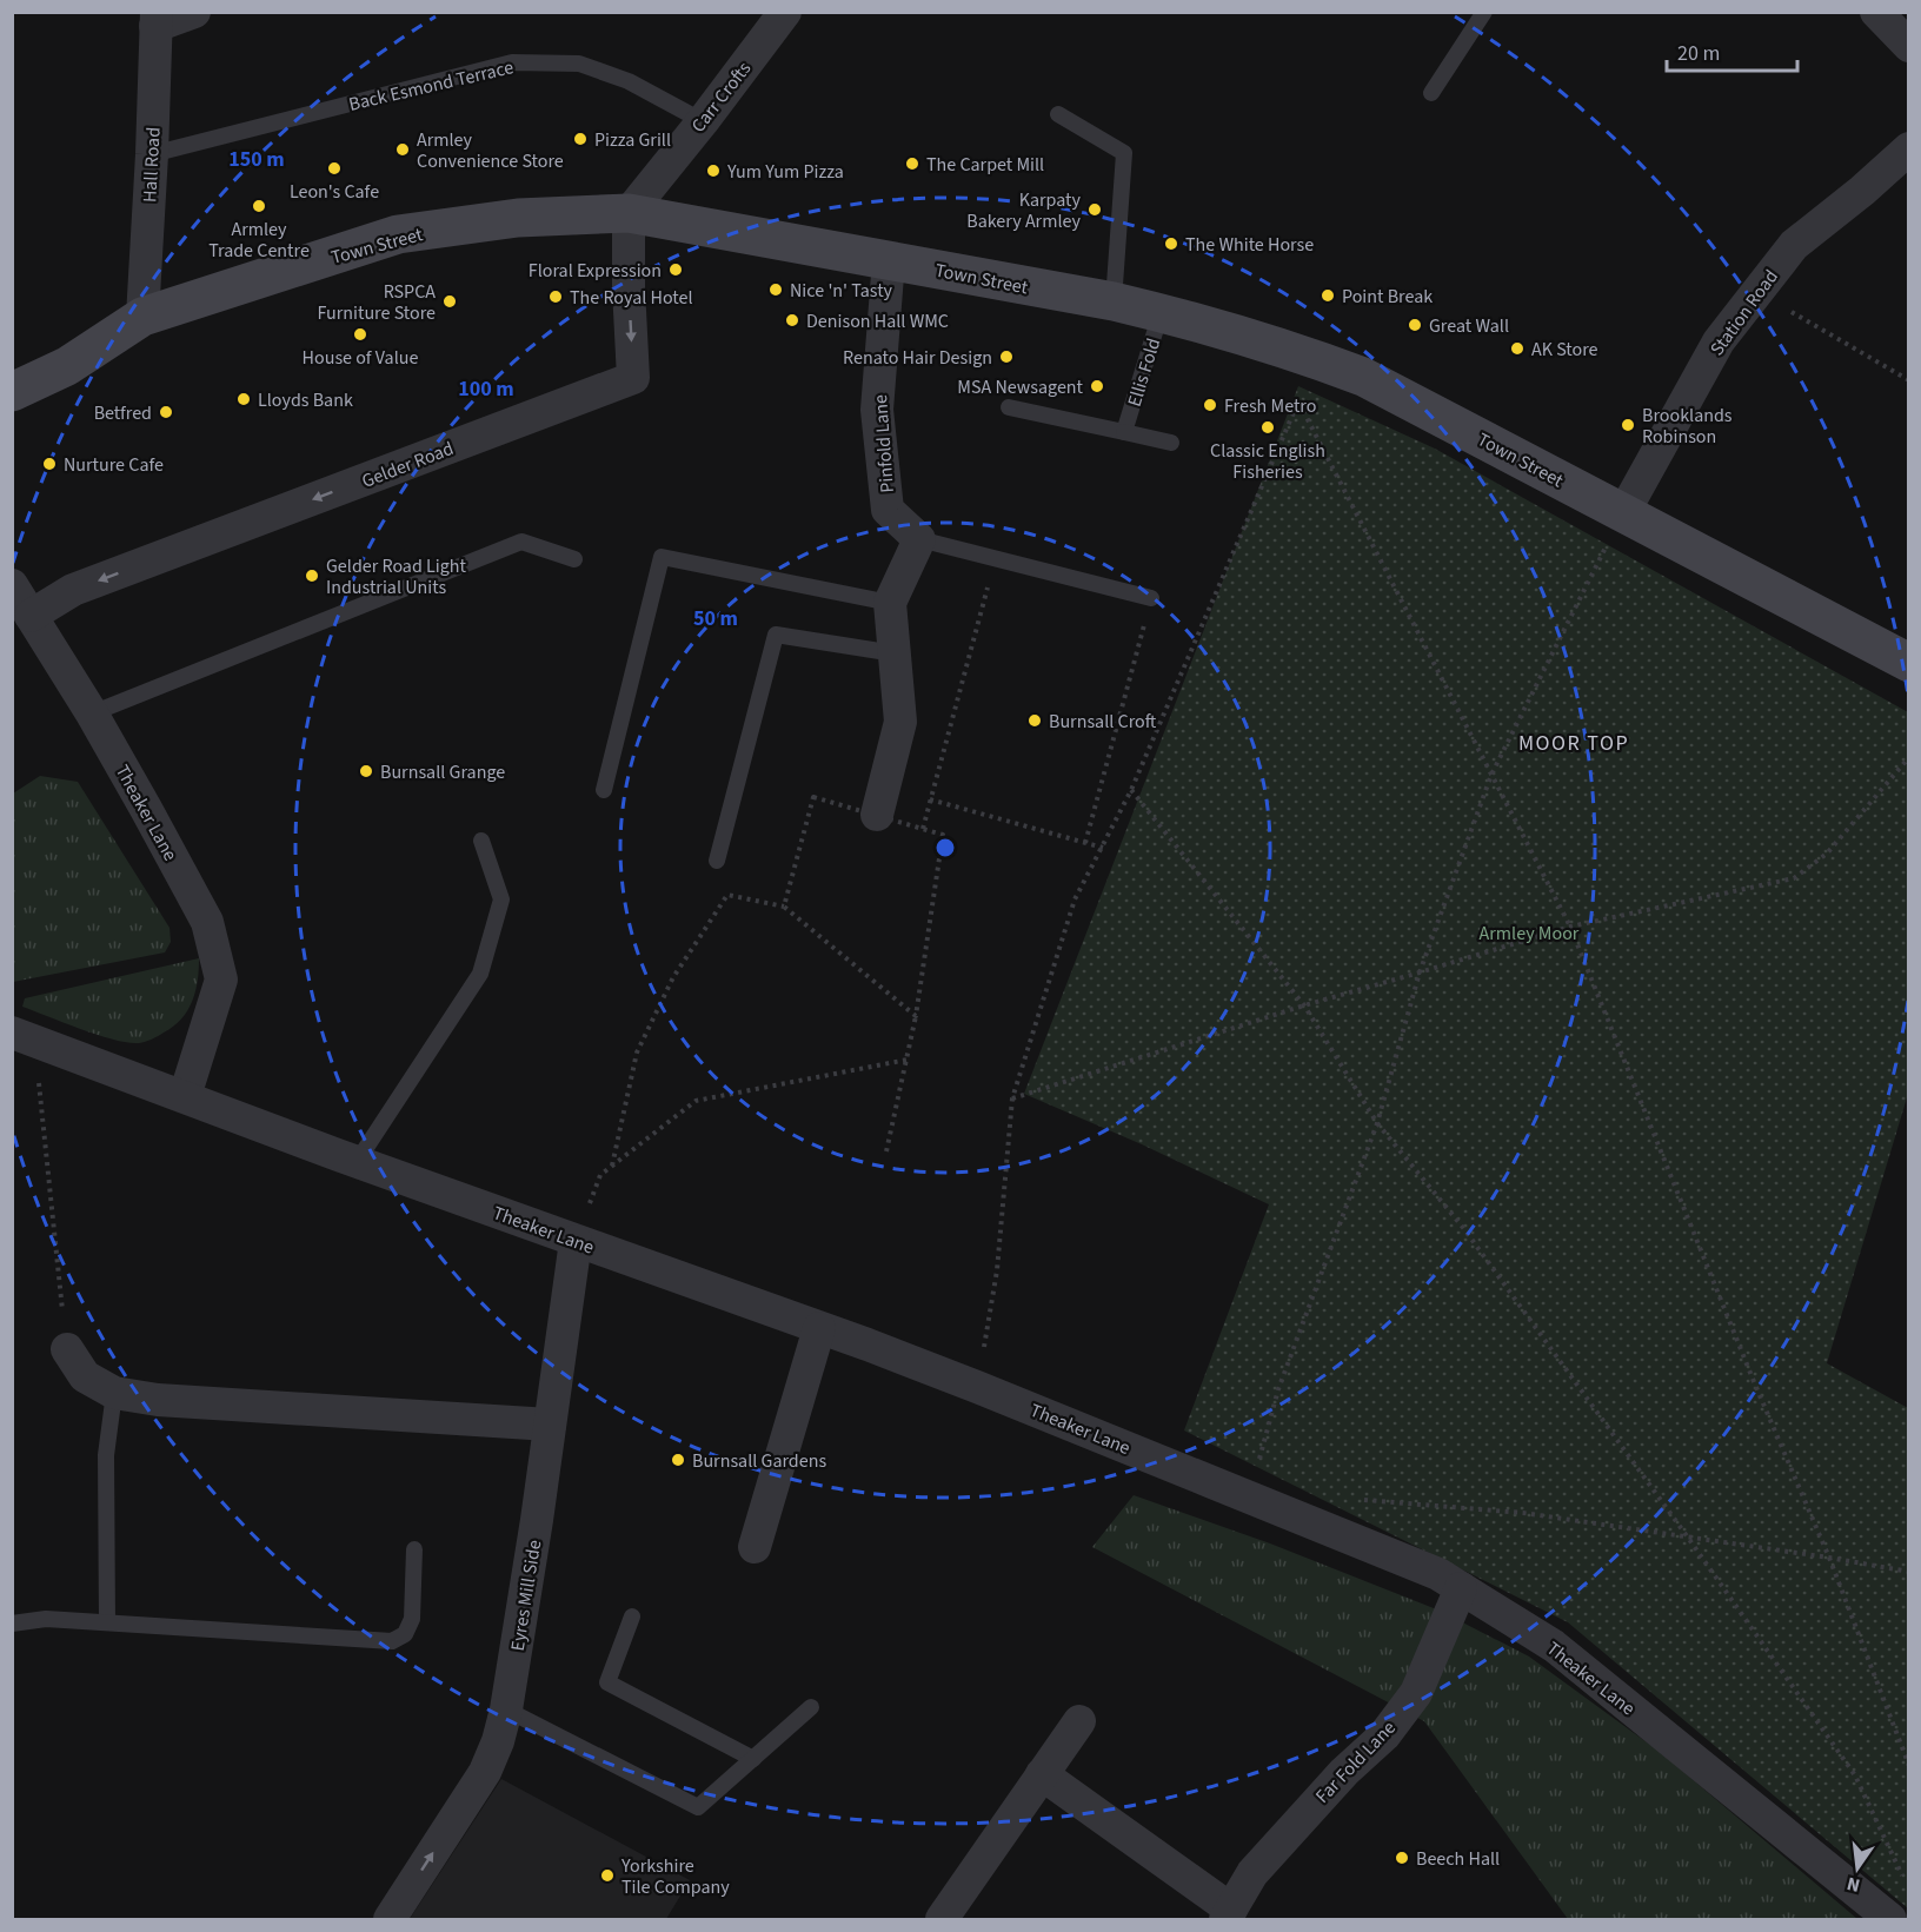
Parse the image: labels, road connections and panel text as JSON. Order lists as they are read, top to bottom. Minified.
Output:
{"streets":{"street":["Carr Crofts","Hall Road","Town Street","Station Road","Pinfold Lane","Gelder Road","Theaker Lane","Eyres Mill Side","Far Fold Lane"],"lane":["Back Esmond Terrace","Ellis Fold"]},"crossings":[["Back Esmond Terrace","Carr Crofts"],["Back Esmond Terrace","Hall Road"],["Carr Crofts","Town Street"],["Carr Crofts","Gelder Road"],["Hall Road","Town Street"],["Town Street","Station Road"],["Town Street","Ellis Fold"],["Town Street","Pinfold Lane"],["Town Street","Gelder Road"],["Gelder Road","Theaker Lane"],["Theaker Lane","Eyres Mill Side"],["Theaker Lane","Far Fold Lane"]],"one_way":["Gelder Road"],"districts":["MOOR TOP"],"parks":["Armley Moor"],"places":["Pizza Grill","Armley Convenience Store","The Carpet Mill","Leon's Cafe","Yum Yum Pizza","Armley Trade Centre","Karpaty Bakery Armley","The White Horse","Floral Expression","Nice 'n' Tasty","Point Break","The Royal Hotel","RSPCA Furniture Store","Denison Hall WMC","Great Wall","House of Value","AK Store","Renato Hair Design","MSA Newsagent","Lloyds Bank","Fresh Metro","Betfred","Brooklands Robinson","Classic English Fisheries","Nurture Cafe","Gelder Road Light Industrial Units","Burnsall Croft","Burnsall Grange","Burnsall Gardens","Beech Hall","Yorkshire Tile Company"],"scale_bar":"20 m","north":"bottom","rings":["150 m","100 m","50 m"]}
